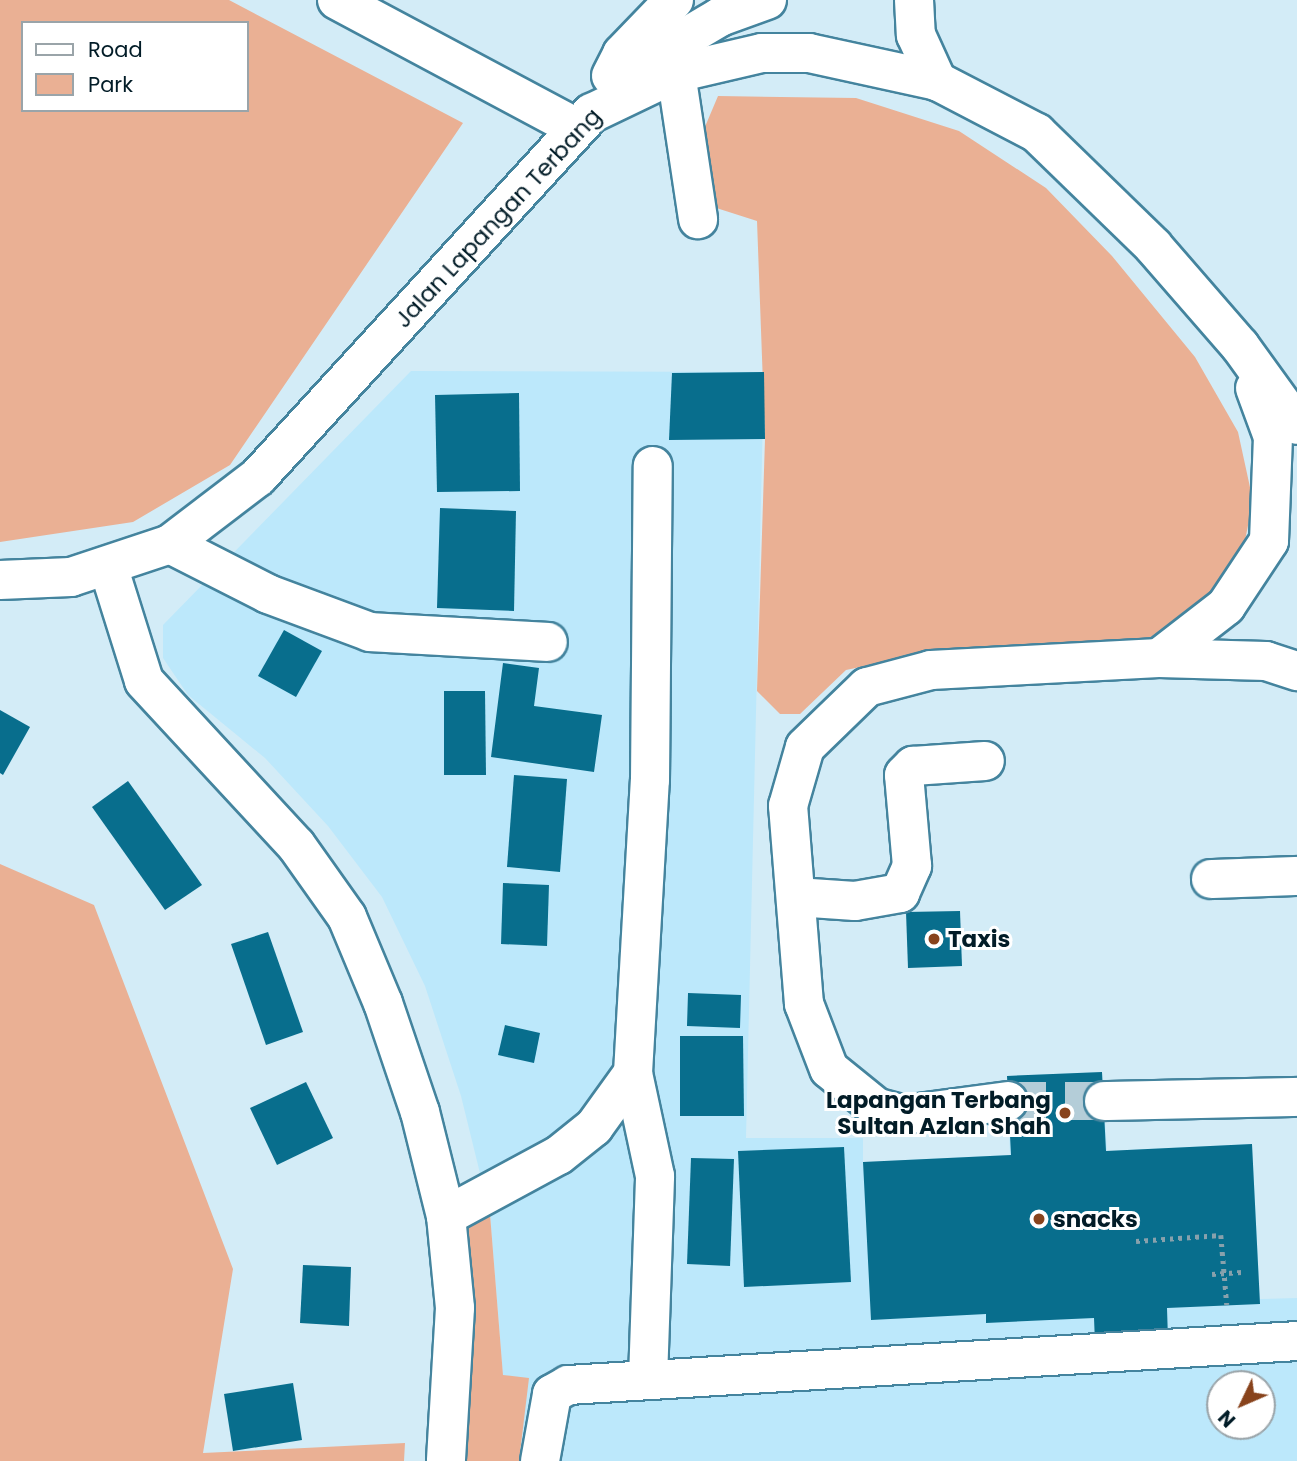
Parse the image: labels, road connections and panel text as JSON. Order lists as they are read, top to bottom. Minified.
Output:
{"streets":{"street":["Jalan Lapangan Terbang"]},"places":["Taxis","Lapangan Terbang Sultan Azlan Shah","snacks"],"legend":["Road","Park"],"north":"bottom left"}
